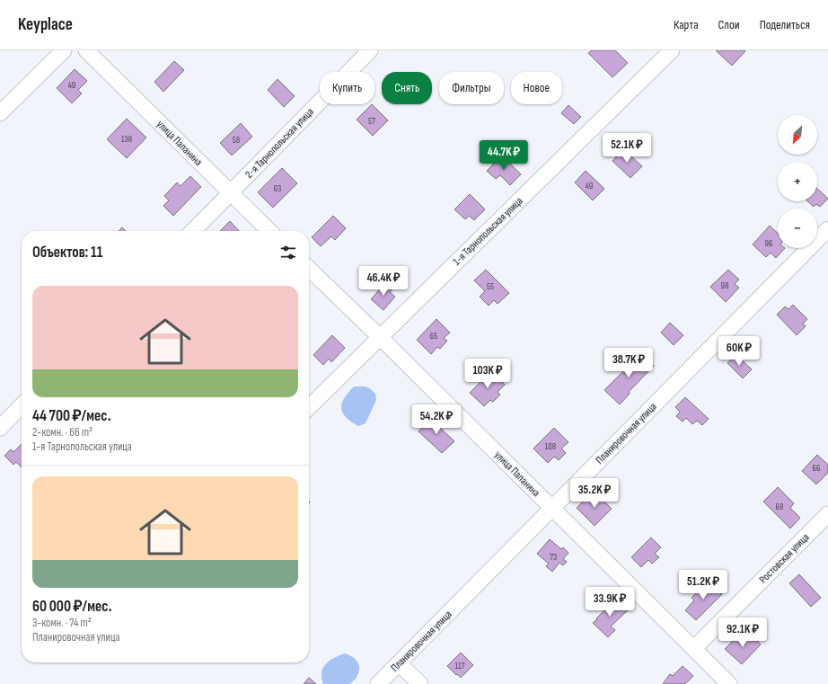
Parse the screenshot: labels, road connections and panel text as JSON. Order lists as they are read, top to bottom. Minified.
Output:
{"streets":{"street":["улица Папанина","2-я Тарнопольская улица","1-я Тарнопольская улица","Планировочная улица","Ростовская улица"]},"crossings":[["улица Папанина","2-я Тарнопольская улица"],["улица Папанина","1-я Тарнопольская улица"],["улица Папанина","Планировочная улица"],["улица Папанина","Ростовская улица"]],"house_numbers":["49","57","138","58","49","63","96","98","55","65","108","66","68","73","117"],"north":"bottom left","page":{"header":"Keyplace","nav":["Карта","Слои","Поделиться"],"chip":["Купить","Снять","Фильтры","Новое"],"map_buttons":["+","−"],"price":["52.1K ₽","44.7K ₽","46.4K ₽","60K ₽","38.7K ₽","103K ₽","54.2K ₽","35.2K ₽","51.2K ₽","33.9K ₽","92.1K ₽"],"heading":"Объектов: 11","list":[{"name":"44 700 ₽/мес.","note":"2-комн. · 66 m² · 1-я Тарнопольская улица"},{"name":"60 000 ₽/мес.","note":"3-комн. · 74 m² · Планировочная улица"}]}}
